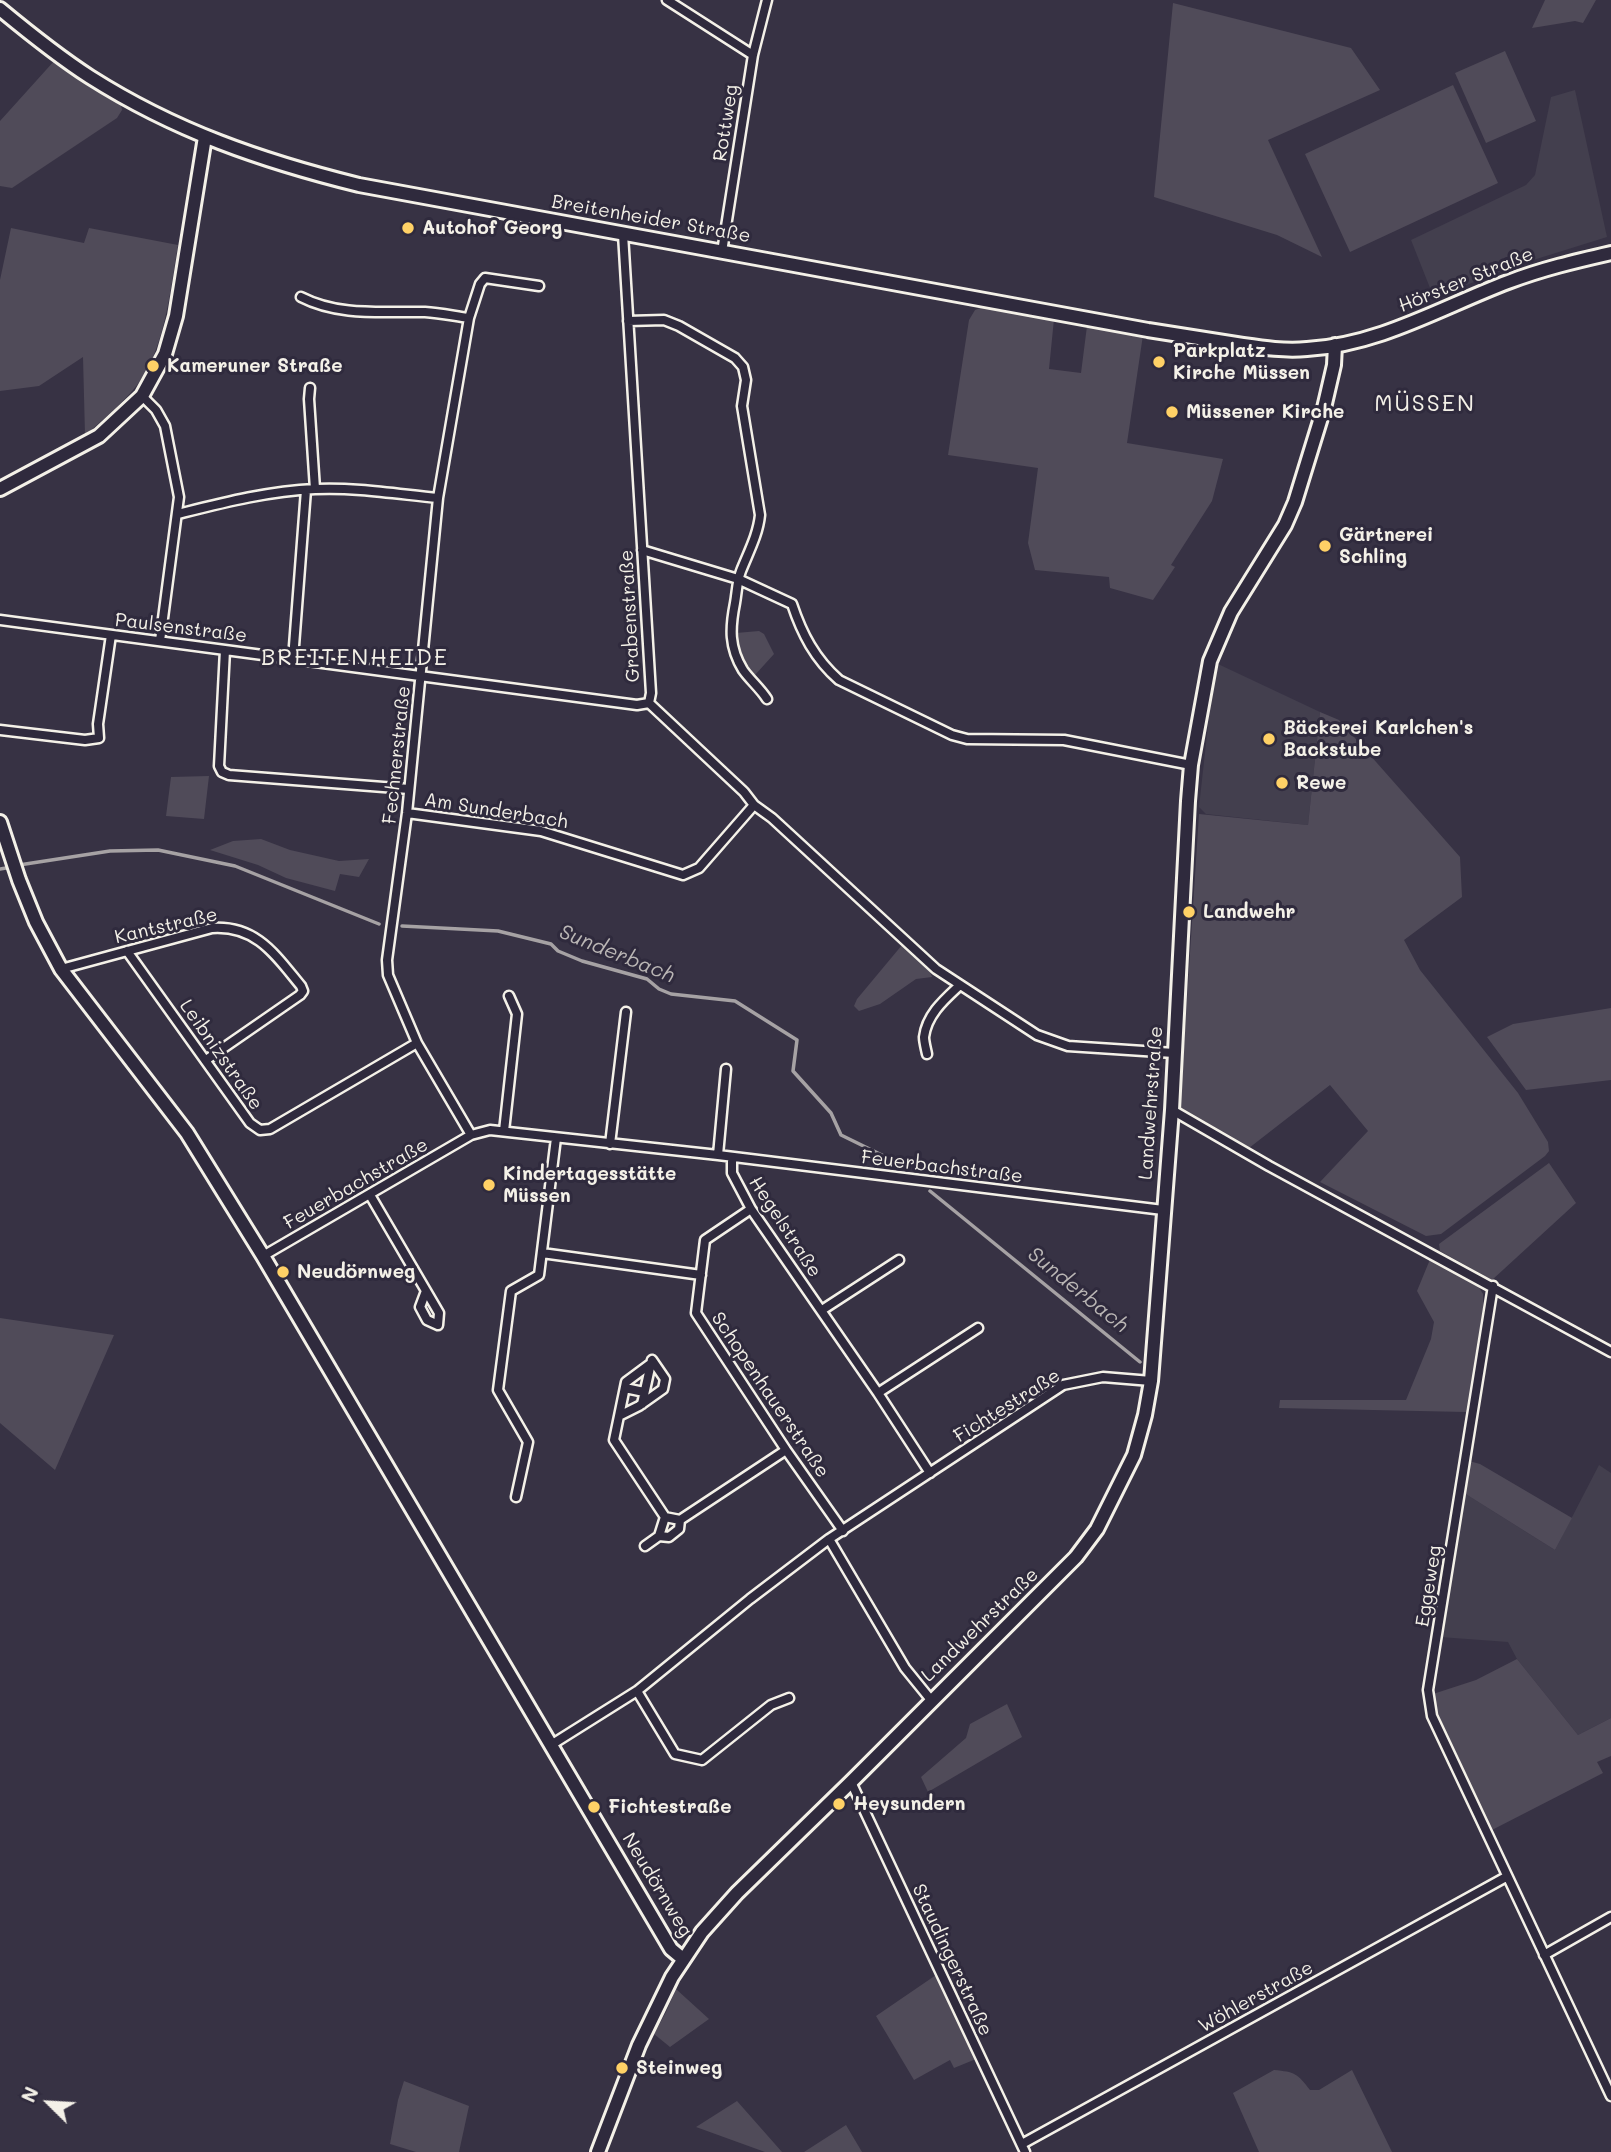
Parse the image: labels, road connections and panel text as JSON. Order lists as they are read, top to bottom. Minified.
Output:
{"streets":{"street":["Rottweg","Breitenheider Straße","Hörster Straße","Grabenstraße","Paulsenstraße","Fechnerstraße","Am Sunderbach","Kantstraße","Leibnizstraße","Landwehrstraße","Feuerbachstraße","Hegelstraße","Schopenhauerstraße","Fichtestraße","Eggeweg","Neudörnweg","Staudingerstraße","Wöhlerstraße"]},"crossings":[["Rottweg","Breitenheider Straße"],["Breitenheider Straße","Hörster Straße"],["Breitenheider Straße","Grabenstraße"],["Breitenheider Straße","Landwehrstraße"],["Hörster Straße","Landwehrstraße"],["Grabenstraße","Paulsenstraße"],["Grabenstraße","Am Sunderbach"],["Grabenstraße","Landwehrstraße"],["Paulsenstraße","Fechnerstraße"],["Fechnerstraße","Am Sunderbach"],["Fechnerstraße","Leibnizstraße"],["Fechnerstraße","Feuerbachstraße"],["Kantstraße","Leibnizstraße"],["Kantstraße","Neudörnweg"],["Landwehrstraße","Feuerbachstraße"],["Landwehrstraße","Fichtestraße"],["Landwehrstraße","Staudingerstraße"],["Feuerbachstraße","Hegelstraße"],["Feuerbachstraße","Neudörnweg"],["Hegelstraße","Schopenhauerstraße"],["Hegelstraße","Fichtestraße"],["Schopenhauerstraße","Fichtestraße"],["Fichtestraße","Neudörnweg"],["Eggeweg","Wöhlerstraße"],["Staudingerstraße","Wöhlerstraße"]],"districts":["MÜSSEN","BREITENHEIDE"],"water":["Sunderbach"],"places":["Autohof Georg","Parkplatz Kirche Müssen","Kameruner Straße","Müssener Kirche","Gärtnerei Schling","Bäckerei Karlchen's Backstube","Rewe","Landwehr","Kindertagesstätte Müssen","Neudörnweg","Heysundern","Fichtestraße","Steinweg"],"north":"top left"}
